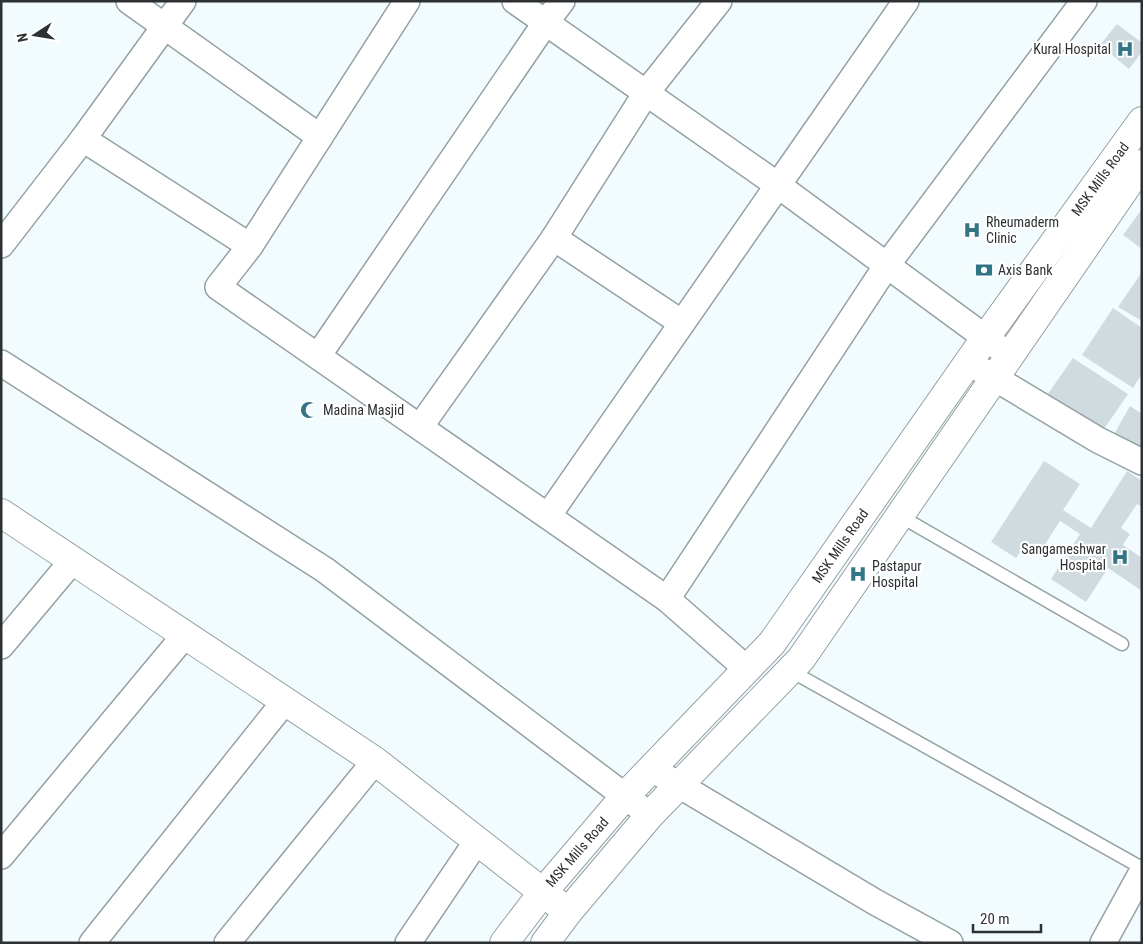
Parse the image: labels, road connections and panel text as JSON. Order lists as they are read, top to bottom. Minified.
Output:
{"streets":{"main road":["MSK Mills Road"]},"places":{"hospital":["Kural Hospital","Rheumaderm Clinic","Sangameshwar Hospital","Pastapur Hospital"],"bank":["Axis Bank"],"mosque":["Madina Masjid"]},"scale_bar":"20 m","north":"left"}
